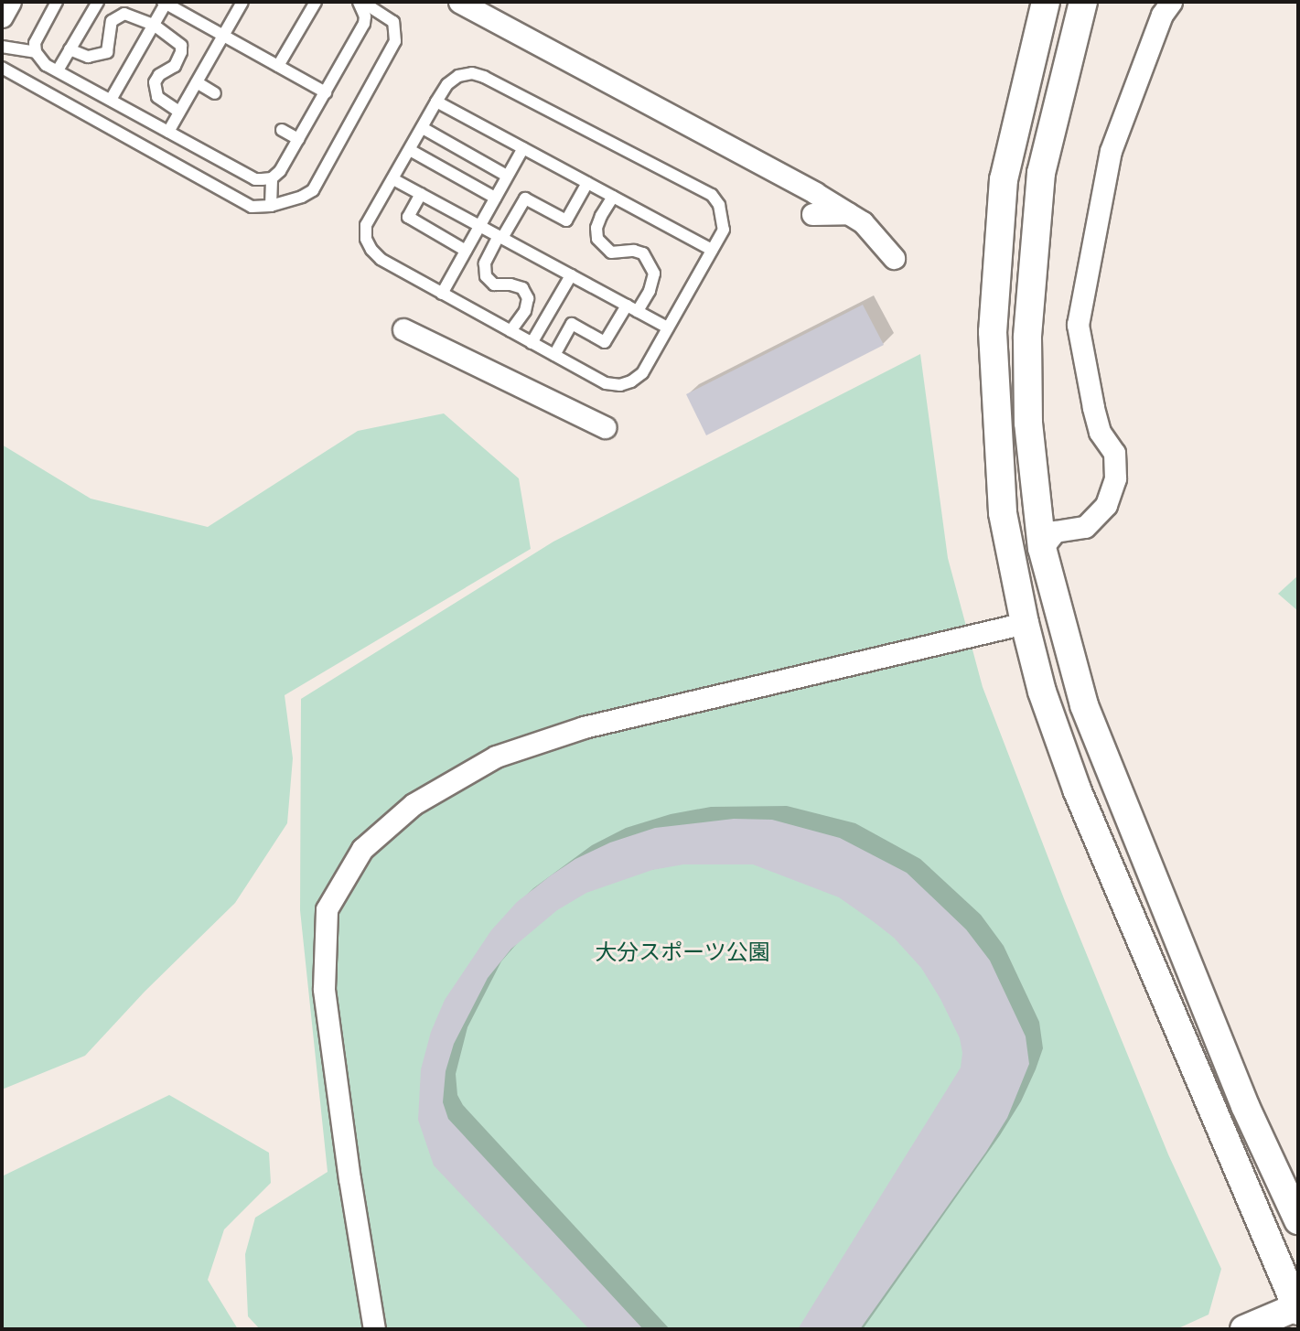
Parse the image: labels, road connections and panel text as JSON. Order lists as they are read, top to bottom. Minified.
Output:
{"parks":["大分スポーツ公園"]}
